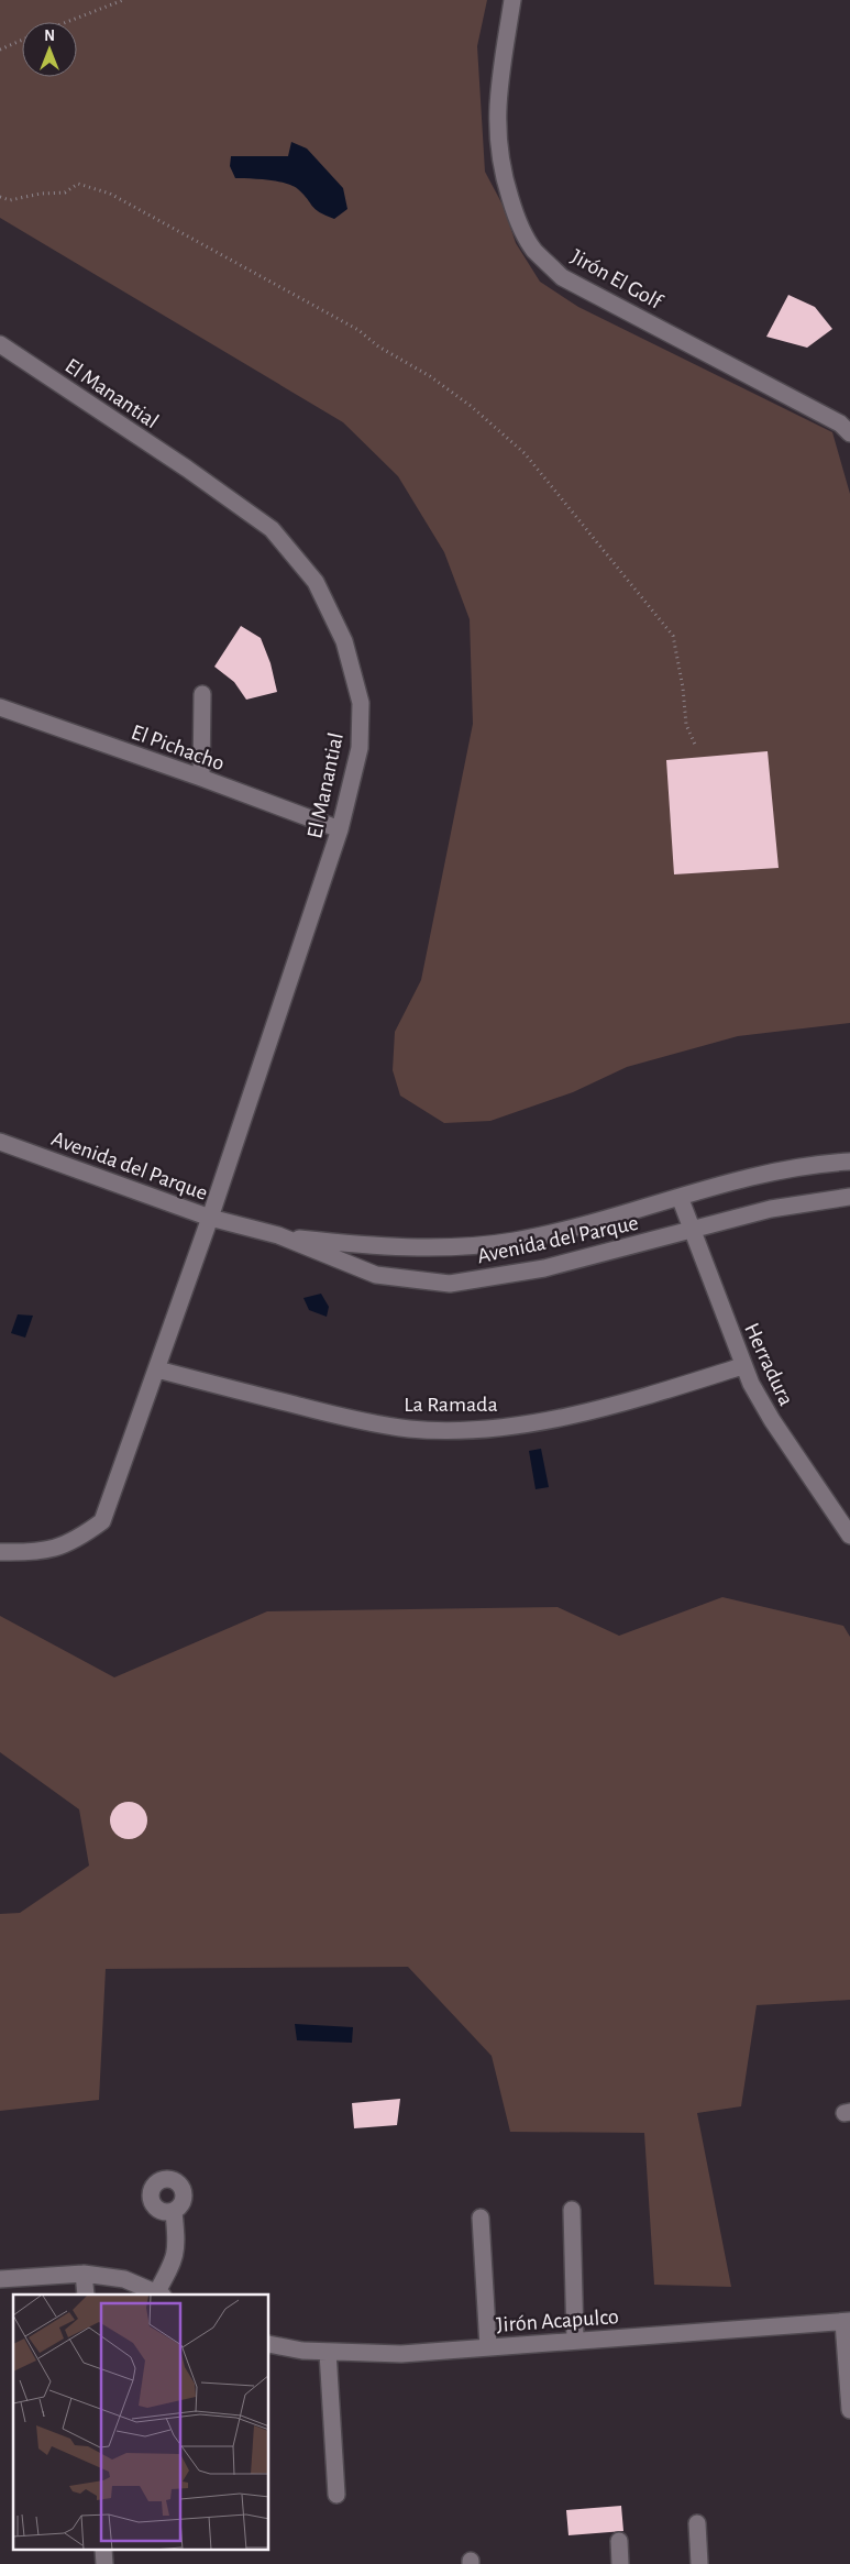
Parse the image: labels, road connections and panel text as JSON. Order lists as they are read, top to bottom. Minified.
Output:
{"streets":{"street":["Jirón El Golf","El Manantial","El Pichacho","Avenida del Parque","Herradura","La Ramada","Jirón Acapulco"]},"crossings":[["El Manantial","El Pichacho"],["El Manantial","Avenida del Parque"],["El Manantial","La Ramada"],["Avenida del Parque","Herradura"],["Herradura","La Ramada"]],"north":"top"}
